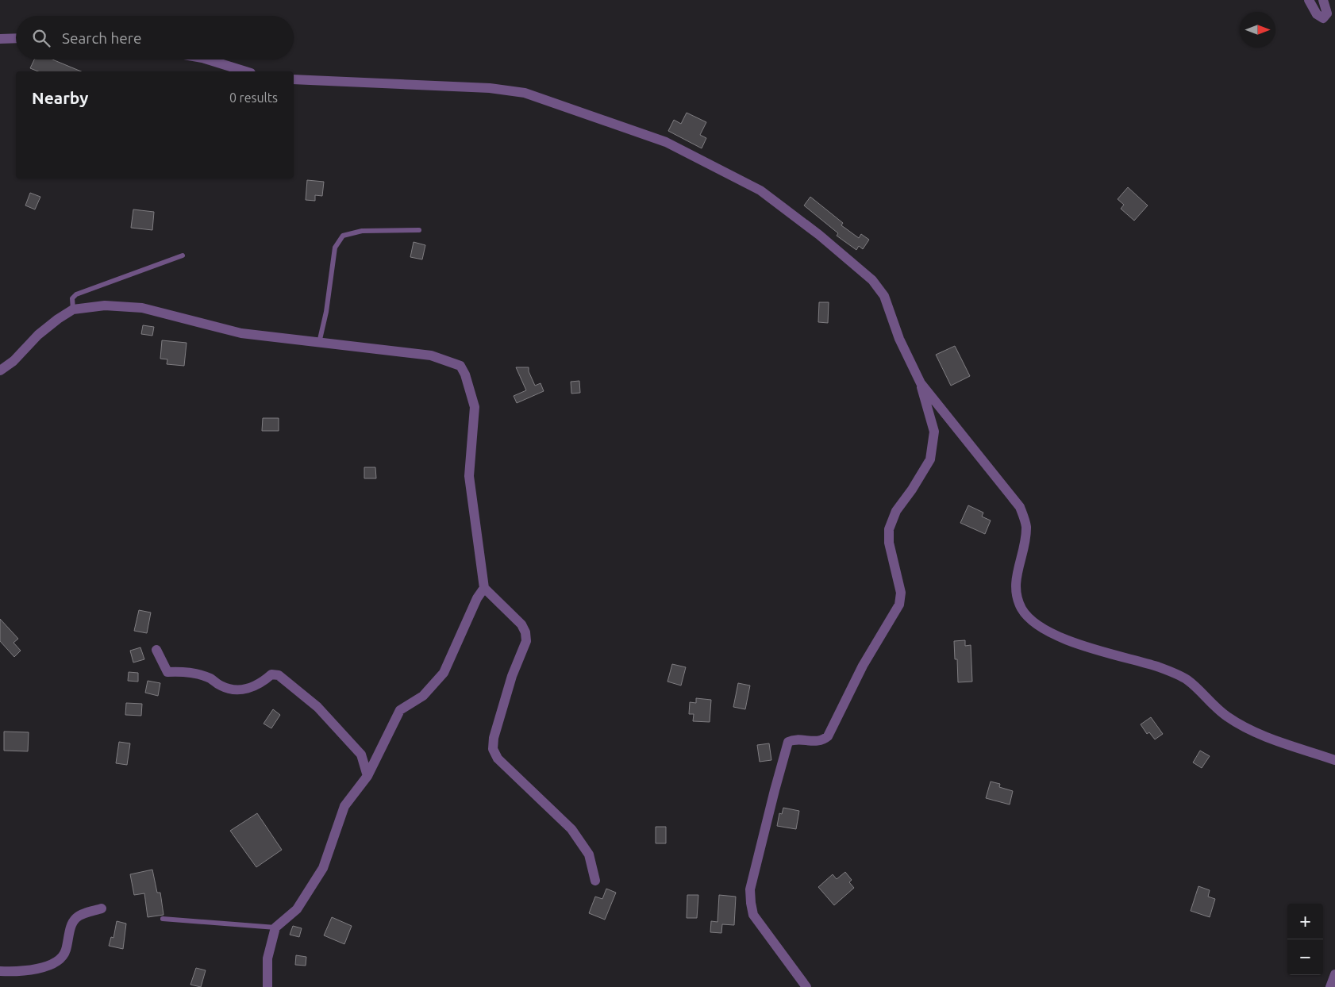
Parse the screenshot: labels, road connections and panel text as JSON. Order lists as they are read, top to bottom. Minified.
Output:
{"north":"right","page":{"search":"Search here","heading":["Nearby","0 results"],"map_buttons":["+","−"]}}
